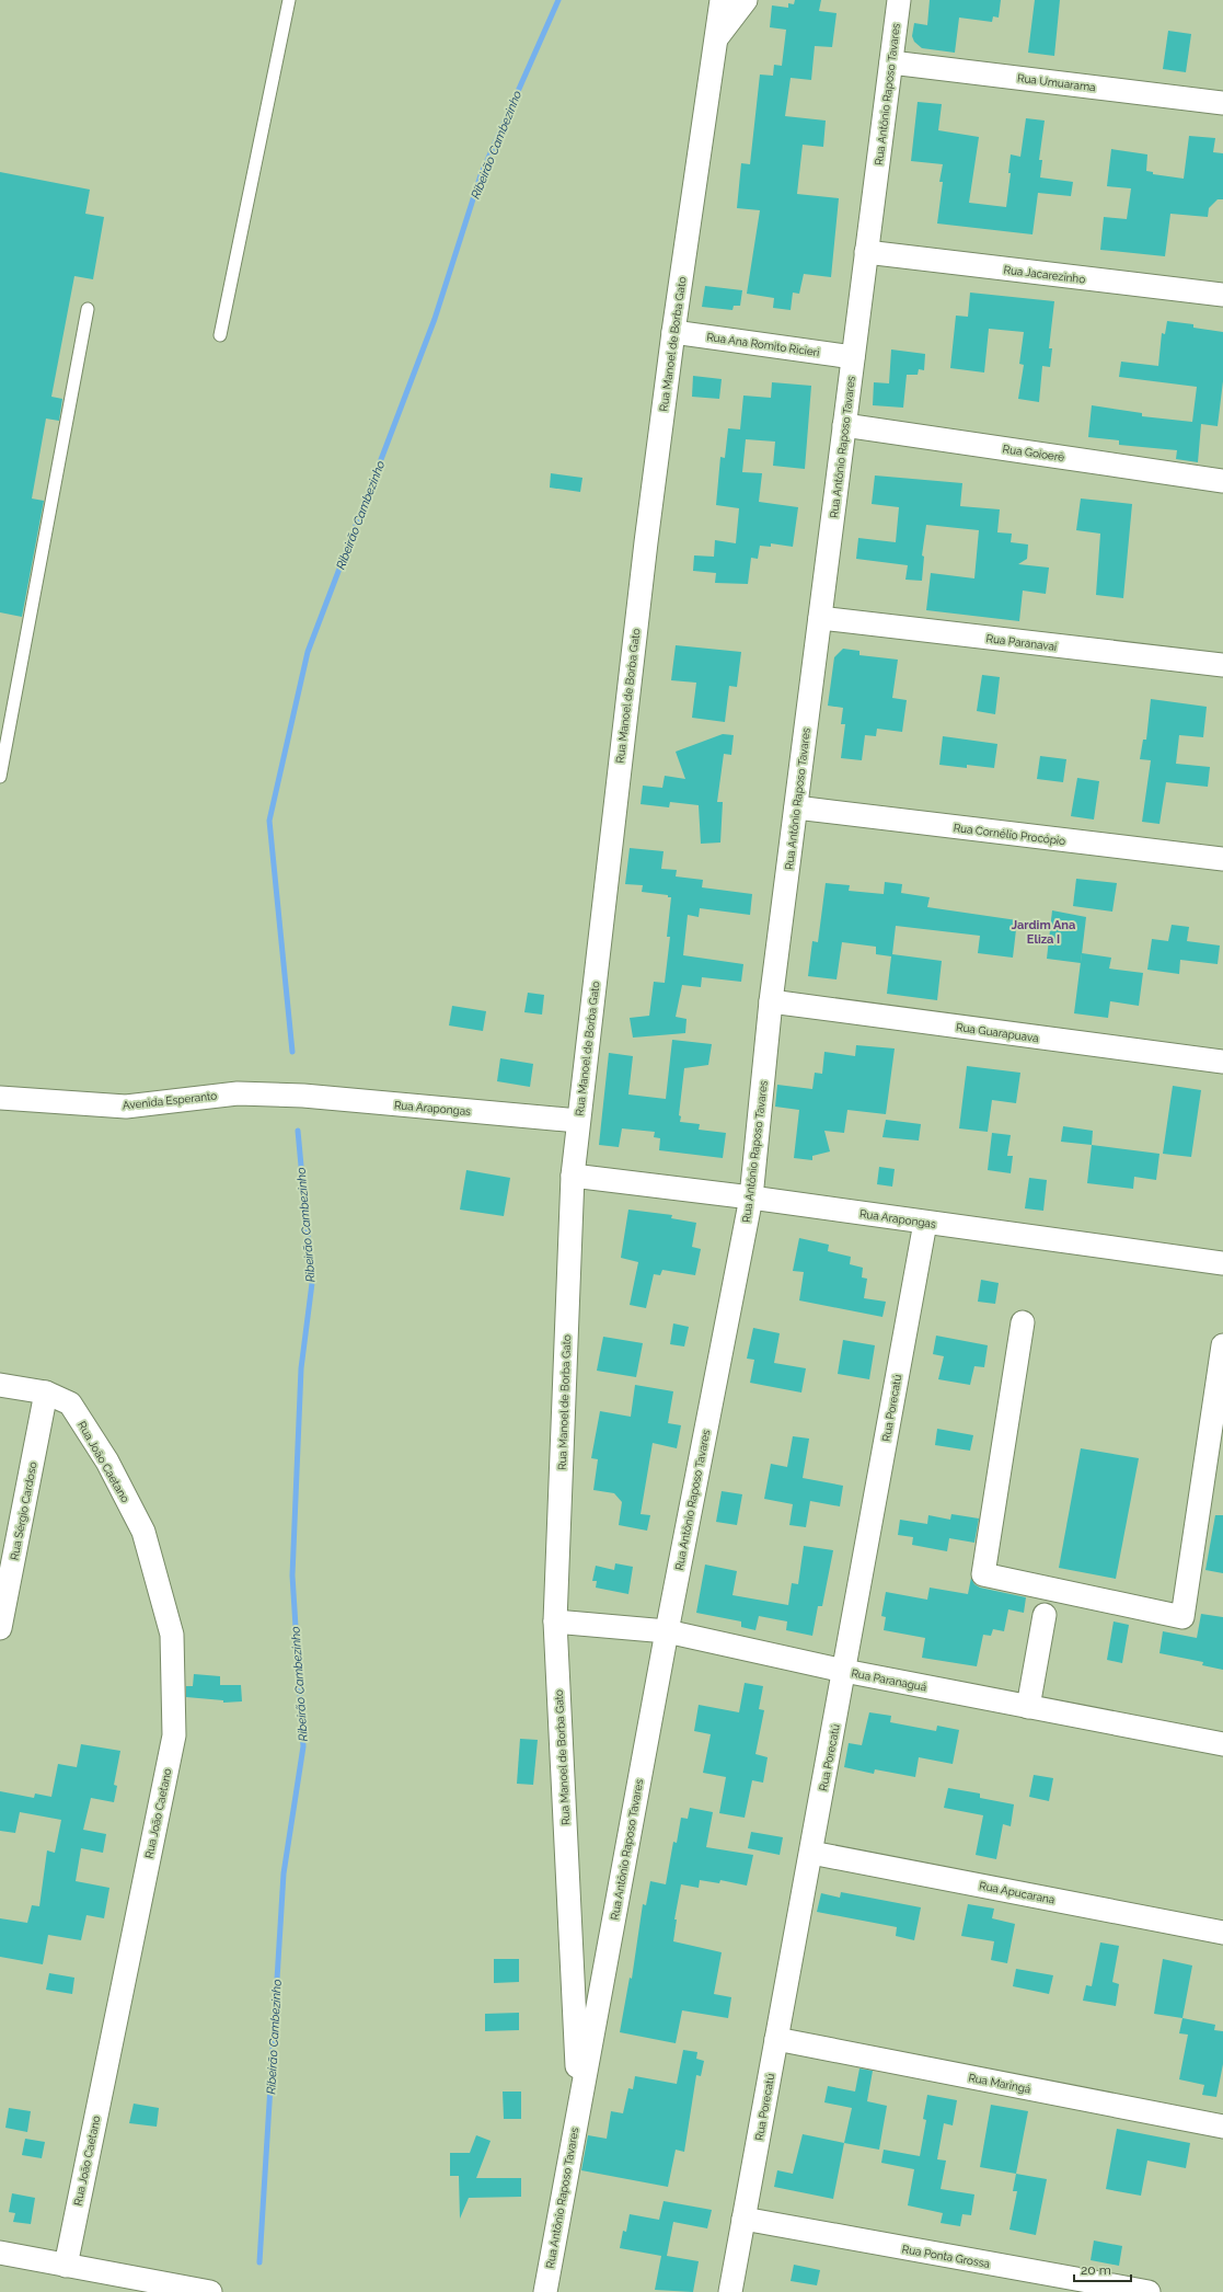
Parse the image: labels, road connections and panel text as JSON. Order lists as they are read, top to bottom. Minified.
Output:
{"streets":{"street":["Rua Umuarama","Rua Antônio Raposo Tavares","Rua Jacarezinho","Rua Manoel de Borba Gato","Rua Ana Romito Ricieri","Rua Goioerê","Rua Paranavaí","Rua Cornélio Procópio","Rua Guarapuava","Avenida Esperanto","Rua Arapongas","Rua Porecatú","Rua João Caetano","Rua Sérgio Cardoso","Rua Paranaguá","Rua Apucarana","Rua Maringá","Rua Ponta Grossa"]},"crossings":[["Rua Umuarama","Rua Antônio Raposo Tavares"],["Rua Antônio Raposo Tavares","Rua Jacarezinho"],["Rua Antônio Raposo Tavares","Rua Manoel de Borba Gato"],["Rua Antônio Raposo Tavares","Rua Ana Romito Ricieri"],["Rua Antônio Raposo Tavares","Rua Goioerê"],["Rua Antônio Raposo Tavares","Rua Paranavaí"],["Rua Antônio Raposo Tavares","Rua Cornélio Procópio"],["Rua Antônio Raposo Tavares","Rua Guarapuava"],["Rua Antônio Raposo Tavares","Rua Arapongas"],["Rua Antônio Raposo Tavares","Rua Paranaguá"],["Rua Manoel de Borba Gato","Rua Ana Romito Ricieri"],["Rua Manoel de Borba Gato","Rua Arapongas"],["Rua Manoel de Borba Gato","Rua Paranaguá"],["Avenida Esperanto","Rua Arapongas"],["Rua Arapongas","Rua Porecatú"],["Rua Porecatú","Rua Paranaguá"],["Rua Porecatú","Rua Apucarana"],["Rua Porecatú","Rua Maringá"],["Rua Porecatú","Rua Ponta Grossa"],["Rua João Caetano","Rua Sérgio Cardoso"]],"districts":["Jardim Ana Eliza I"],"water":["Ribeirão Cambezinho"],"scale_bar":"20 m"}
